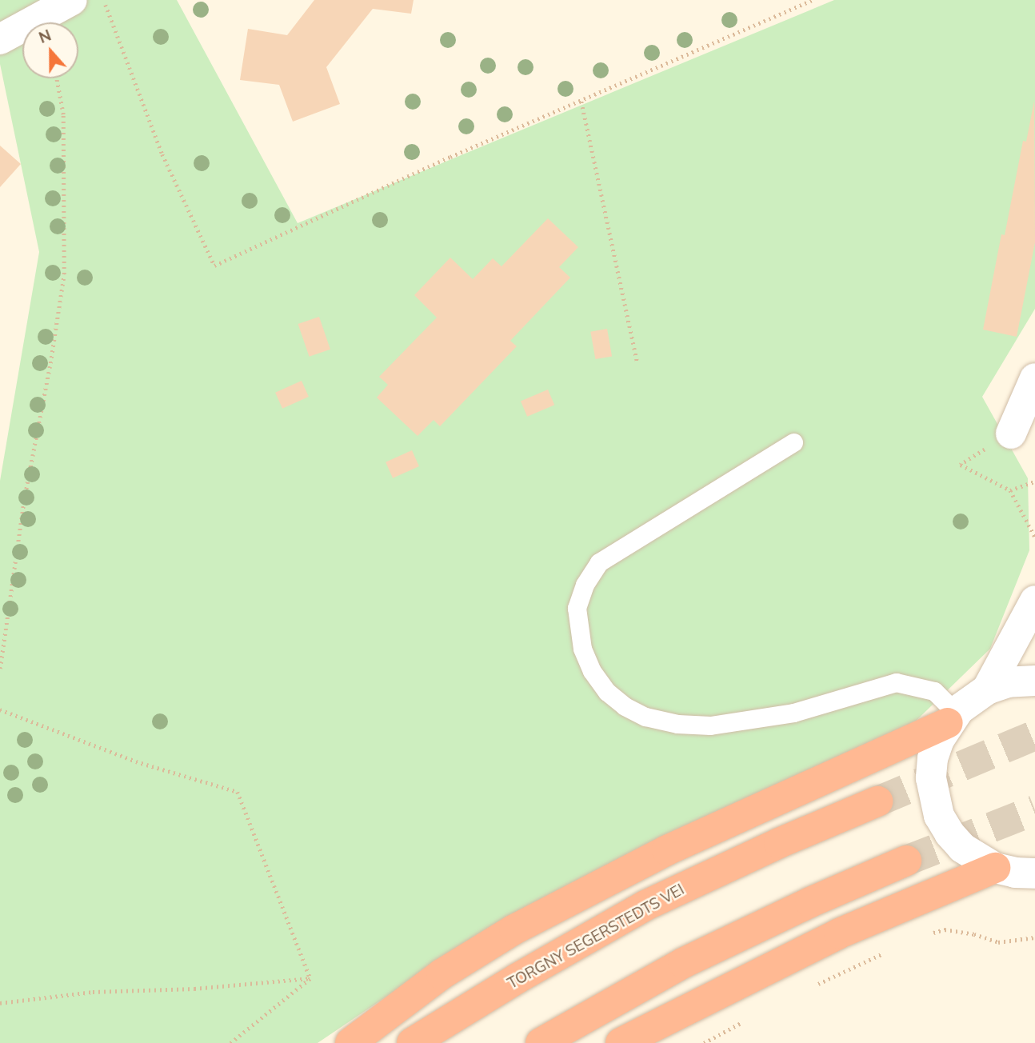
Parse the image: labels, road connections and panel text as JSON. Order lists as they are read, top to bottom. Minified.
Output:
{"streets":{"highway":["TORGNY SEGERSTEDTS VEI"]},"north":"top"}
